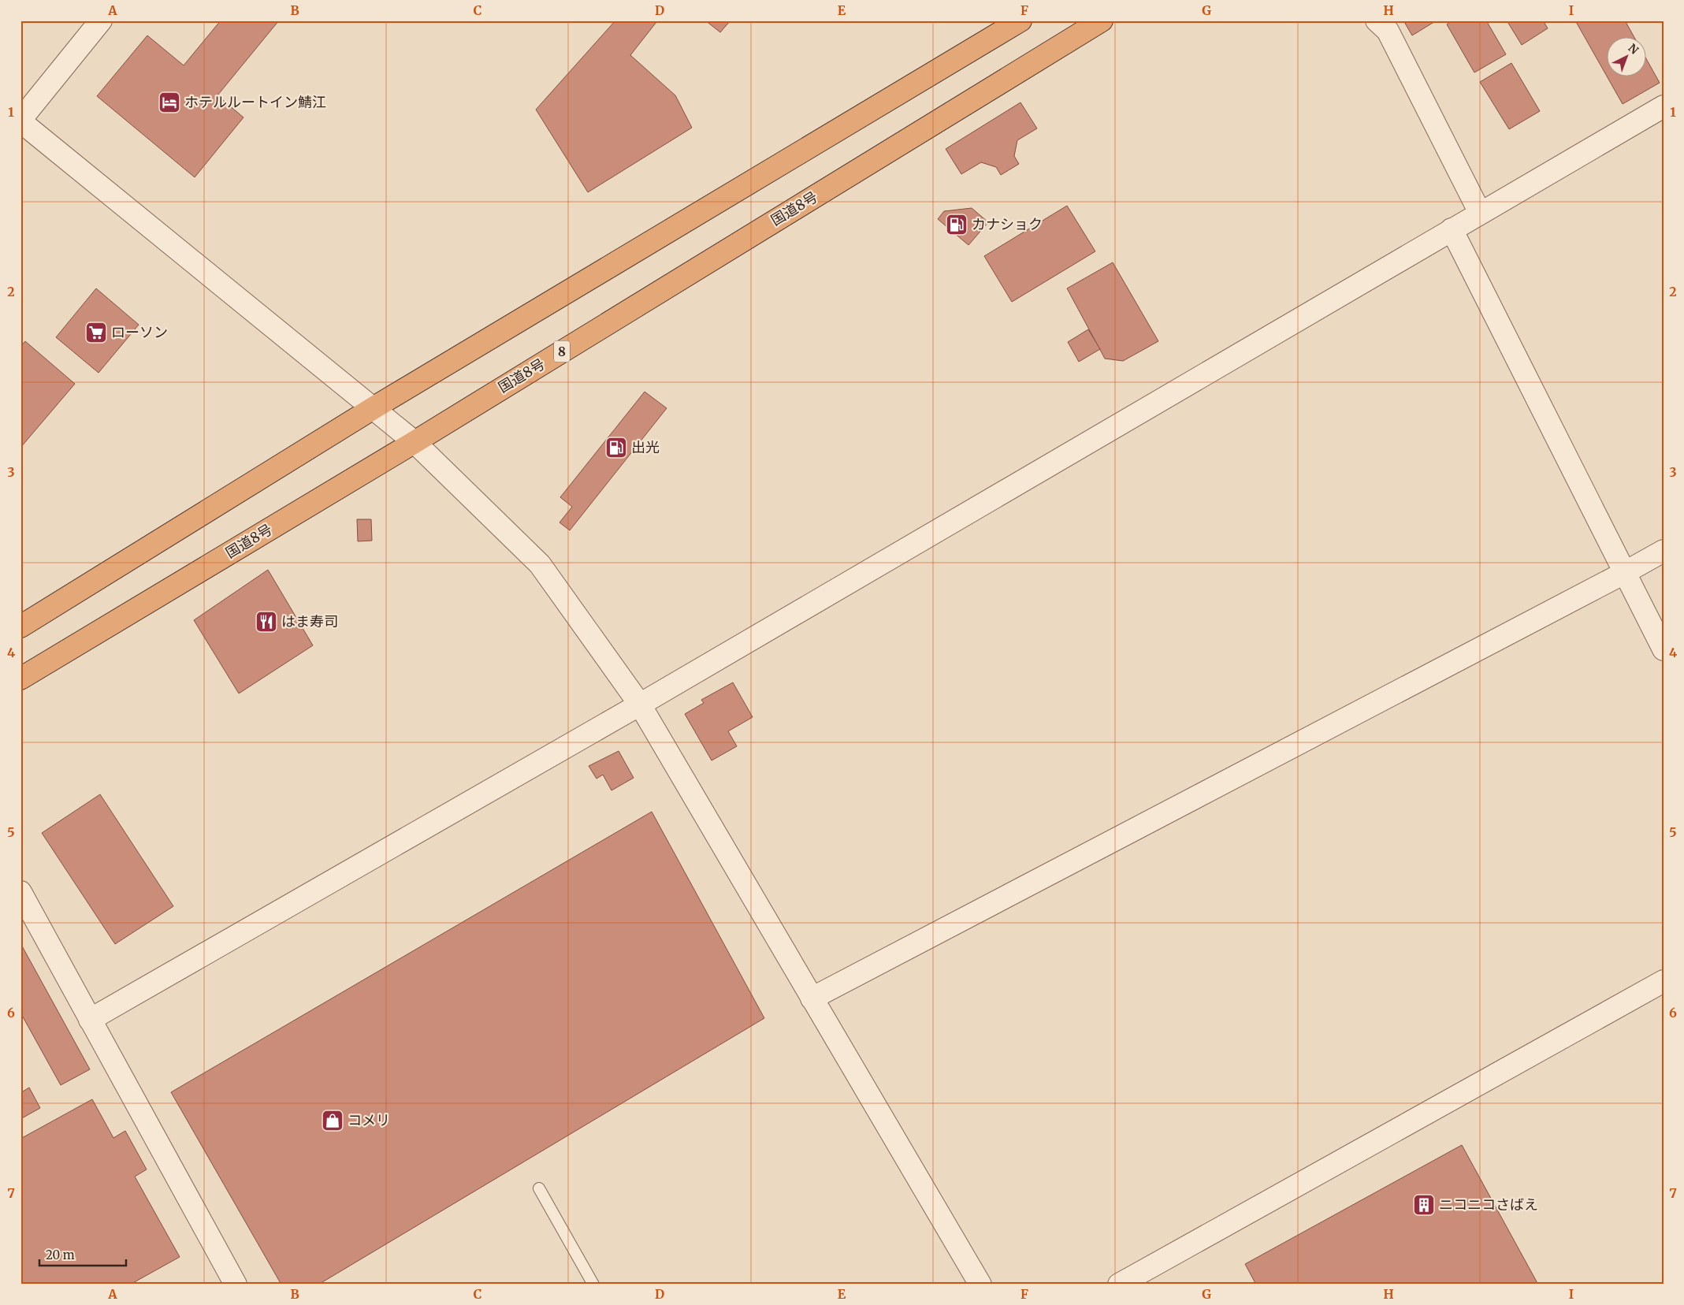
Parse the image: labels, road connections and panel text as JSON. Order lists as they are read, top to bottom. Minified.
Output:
{"streets":{"highway":["国道8号","8"]},"places":{"hotel":["ホテルルートイン鯖江"],"fuel station":["カナショク","出光"],"supermarket":["ローソン"],"restaurant":["はま寿司"],"shop":["コメリ"],"building":["ニコニコさばえ"]},"scale_bar":"20 m","north":"top right","grid":{"columns":["A","B","C","D","E","F","G","H","I"],"rows":["1","2","3","4","5","6","7"]}}
